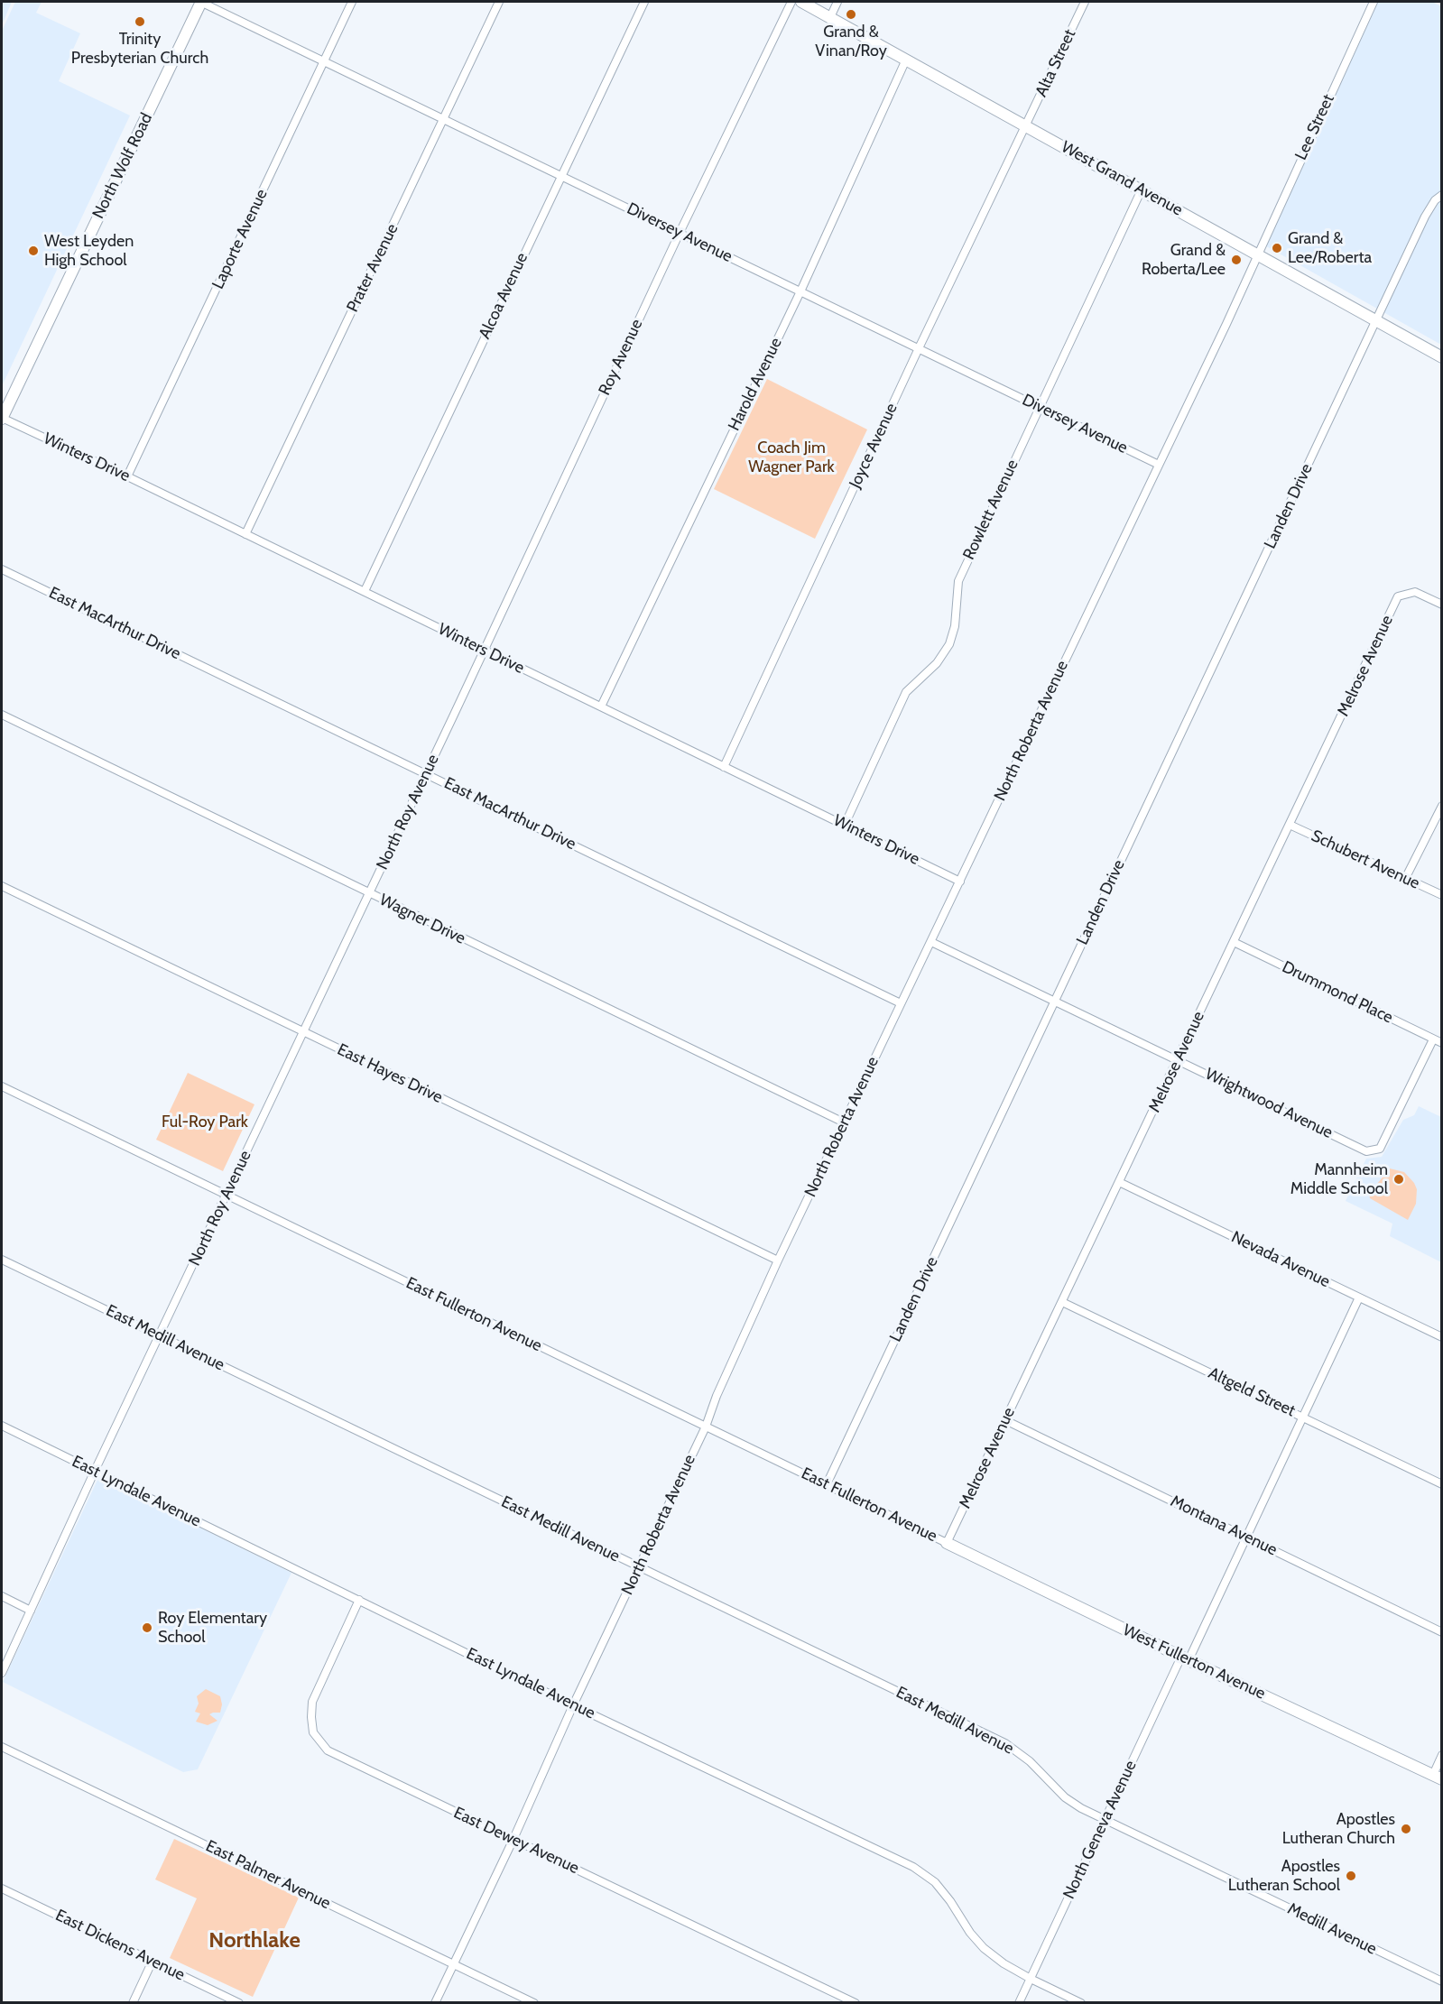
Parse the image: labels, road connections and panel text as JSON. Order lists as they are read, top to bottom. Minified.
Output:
{"streets":{"main road":["North Wolf Road","West Grand Avenue","West Fullerton Avenue"],"street":["Alta Street","Lee Street","Diversey Avenue","Laporte Avenue","Prater Avenue","Alcoa Avenue","Roy Avenue","Harold Avenue","Joyce Avenue","Winters Drive","Landen Drive","Rowlett Avenue","East MacArthur Drive","Melrose Avenue","North Roberta Avenue","North Roy Avenue","Schubert Avenue","Wagner Drive","Drummond Place","East Hayes Drive","Wrightwood Avenue","Nevada Avenue","East Fullerton Avenue","East Medill Avenue","Altgeld Street","East Lyndale Avenue","Montana Avenue","North Geneva Avenue","East Dewey Avenue","East Palmer Avenue","Medill Avenue","East Dickens Avenue"]},"crossings":[["Alta Street","West Grand Avenue"],["Alta Street","Joyce Avenue"],["Lee Street","West Grand Avenue"],["Lee Street","North Roberta Avenue"],["North Wolf Road","Diversey Avenue"],["North Wolf Road","Winters Drive"],["West Grand Avenue","Harold Avenue"],["West Grand Avenue","Joyce Avenue"],["West Grand Avenue","Landen Drive"],["West Grand Avenue","Rowlett Avenue"],["West Grand Avenue","North Roberta Avenue"],["Diversey Avenue","Laporte Avenue"],["Diversey Avenue","Prater Avenue"],["Diversey Avenue","Alcoa Avenue"],["Diversey Avenue","Roy Avenue"],["Diversey Avenue","Harold Avenue"],["Diversey Avenue","Joyce Avenue"],["Diversey Avenue","Rowlett Avenue"],["Diversey Avenue","North Roberta Avenue"],["Laporte Avenue","Winters Drive"],["Prater Avenue","Winters Drive"],["Alcoa Avenue","Winters Drive"],["Roy Avenue","Winters Drive"],["Roy Avenue","North Roy Avenue"],["Harold Avenue","Winters Drive"],["Joyce Avenue","Winters Drive"],["Winters Drive","Rowlett Avenue"],["Winters Drive","North Roberta Avenue"],["Landen Drive","Wrightwood Avenue"],["Landen Drive","East Fullerton Avenue"],["East MacArthur Drive","North Roberta Avenue"],["East MacArthur Drive","North Roy Avenue"],["Melrose Avenue","Schubert Avenue"],["Melrose Avenue","Drummond Place"],["Melrose Avenue","Wrightwood Avenue"],["Melrose Avenue","Nevada Avenue"],["Melrose Avenue","East Fullerton Avenue"],["Melrose Avenue","Altgeld Street"],["Melrose Avenue","Montana Avenue"],["Melrose Avenue","West Fullerton Avenue"],["North Roberta Avenue","Wagner Drive"],["North Roberta Avenue","East Hayes Drive"],["North Roberta Avenue","Wrightwood Avenue"],["North Roberta Avenue","East Fullerton Avenue"],["North Roberta Avenue","East Medill Avenue"],["North Roberta Avenue","East Lyndale Avenue"],["North Roberta Avenue","East Dewey Avenue"],["North Roberta Avenue","East Palmer Avenue"],["North Roy Avenue","Wagner Drive"],["North Roy Avenue","East Hayes Drive"],["North Roy Avenue","East Fullerton Avenue"],["North Roy Avenue","East Medill Avenue"],["North Roy Avenue","East Lyndale Avenue"],["Drummond Place","Wrightwood Avenue"],["Nevada Avenue","North Geneva Avenue"],["East Fullerton Avenue","West Fullerton Avenue"],["East Medill Avenue","North Geneva Avenue"],["East Medill Avenue","Medill Avenue"],["Altgeld Street","North Geneva Avenue"],["East Lyndale Avenue","North Geneva Avenue"],["East Lyndale Avenue","East Dewey Avenue"],["Montana Avenue","North Geneva Avenue"],["West Fullerton Avenue","North Geneva Avenue"],["North Geneva Avenue","Medill Avenue"]],"districts":["Northlake"],"parks":["Coach Jim Wagner Park","Ful-Roy Park"],"places":["Grand & Vinan/Roy","Trinity Presbyterian Church","Grand & Lee/Roberta","West Leyden High School","Grand & Roberta/Lee","Mannheim Middle School","Roy Elementary School","Apostles Lutheran Church","Apostles Lutheran School"]}
